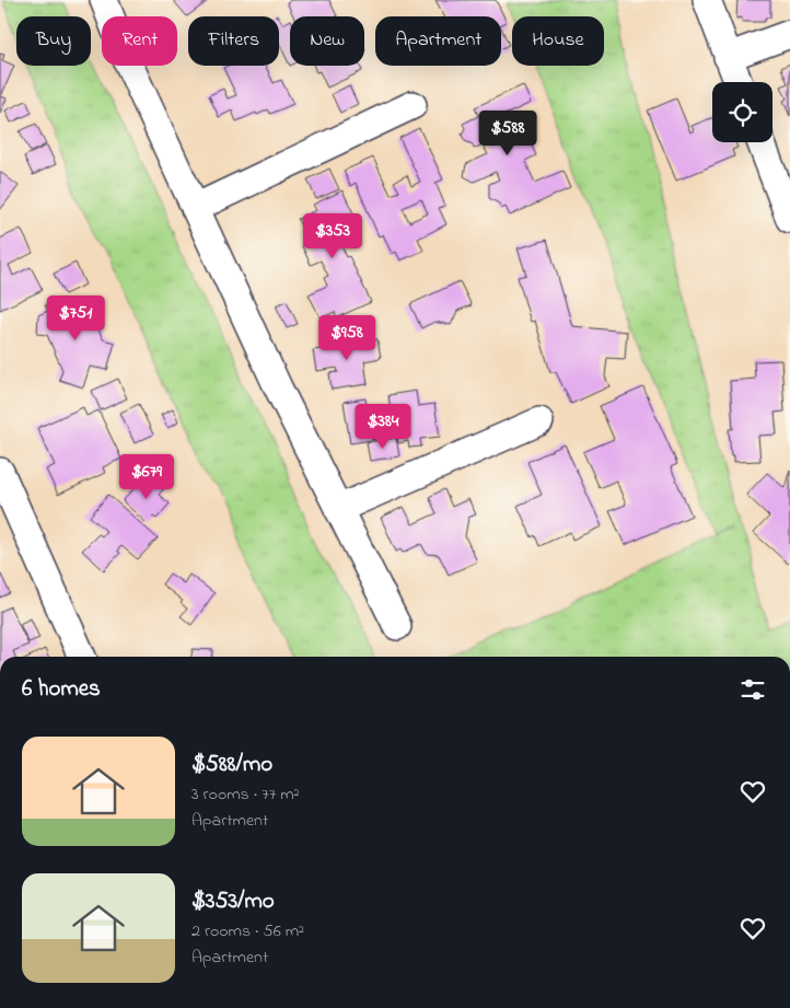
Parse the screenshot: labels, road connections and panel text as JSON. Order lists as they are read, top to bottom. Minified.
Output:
{"page":{"chip":["Buy","Rent","Filters","New","Apartment","House"],"price":["$588","$353","$751","$958","$384","$679"],"heading":"6 homes","list":[{"name":"$588/mo","note":"3 rooms · 77 m² · Apartment"},{"name":"$353/mo","note":"2 rooms · 56 m² · Apartment"}]}}
